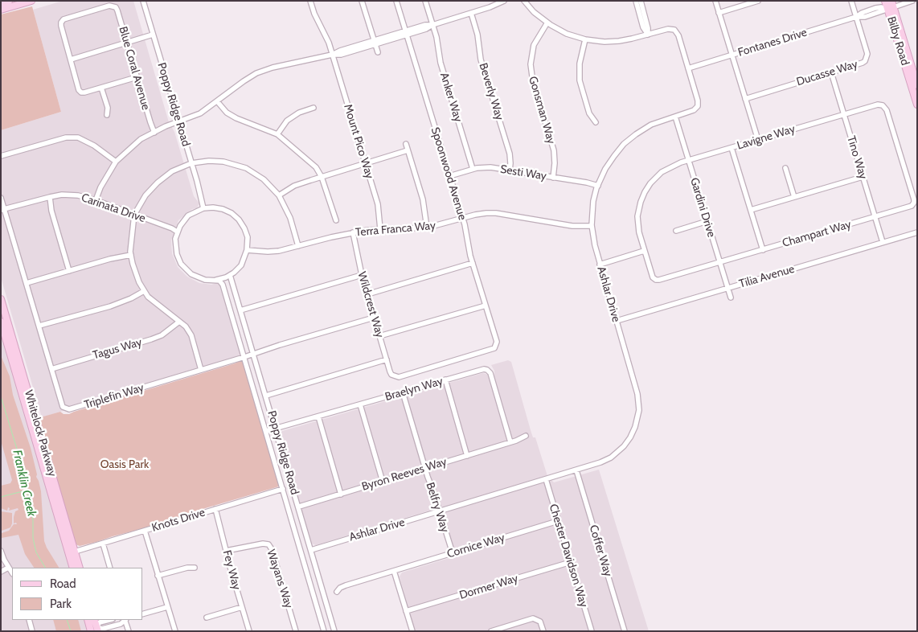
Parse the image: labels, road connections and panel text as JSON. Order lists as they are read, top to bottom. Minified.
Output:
{"streets":{"main road":["Bilby Road","Whitelock Parkway"],"street":["Fontanes Drive","Blue Coral Avenue","Ducasse Way","Beverly Way","Anker Way","Poppy Ridge Road","Gonsman Way","Lavigne Way","Mount Pico Way","Tino Way","Sesti Way","Spoonwood Avenue","Gardini Drive","Carinata Drive","Terra Franca Way","Champart Way","Tilia Avenue","Ashlar Drive","Wildcrest Way","Tagus Way","Braelyn Way","Triplefin Way","Byron Reeves Way","Belfry Way","Knots Drive","Cornice Way","Coffer Way","Chester Davidson Way","Fey Way","Wayans Way","Dormer Way"]},"crossings":[["Bilby Road","Fontanes Drive"],["Fontanes Drive","Ducasse Way"],["Fontanes Drive","Ashlar Drive"],["Ducasse Way","Tino Way"],["Beverly Way","Sesti Way"],["Anker Way","Sesti Way"],["Poppy Ridge Road","Carinata Drive"],["Poppy Ridge Road","Terra Franca Way"],["Poppy Ridge Road","Ashlar Drive"],["Poppy Ridge Road","Braelyn Way"],["Poppy Ridge Road","Triplefin Way"],["Poppy Ridge Road","Byron Reeves Way"],["Poppy Ridge Road","Knots Drive"],["Gonsman Way","Sesti Way"],["Gonsman Way","Ashlar Drive"],["Lavigne Way","Tino Way"],["Lavigne Way","Gardini Drive"],["Lavigne Way","Champart Way"],["Mount Pico Way","Terra Franca Way"],["Tino Way","Champart Way"],["Tino Way","Tilia Avenue"],["Sesti Way","Spoonwood Avenue"],["Sesti Way","Ashlar Drive"],["Spoonwood Avenue","Terra Franca Way"],["Spoonwood Avenue","Wildcrest Way"],["Gardini Drive","Champart Way"],["Gardini Drive","Tilia Avenue"],["Gardini Drive","Ashlar Drive"],["Carinata Drive","Terra Franca Way"],["Carinata Drive","Triplefin Way"],["Terra Franca Way","Ashlar Drive"],["Terra Franca Way","Wildcrest Way"],["Tilia Avenue","Ashlar Drive"],["Ashlar Drive","Belfry Way"],["Ashlar Drive","Coffer Way"],["Ashlar Drive","Chester Davidson Way"],["Wildcrest Way","Triplefin Way"],["Tagus Way","Triplefin Way"],["Braelyn Way","Byron Reeves Way"],["Braelyn Way","Belfry Way"],["Whitelock Parkway","Knots Drive"],["Byron Reeves Way","Belfry Way"],["Belfry Way","Cornice Way"],["Knots Drive","Fey Way"],["Cornice Way","Chester Davidson Way"],["Chester Davidson Way","Dormer Way"],["Fey Way","Wayans Way"]],"water":["Franklin Creek"],"parks":["Oasis Park"],"legend":["Road","Park"]}
